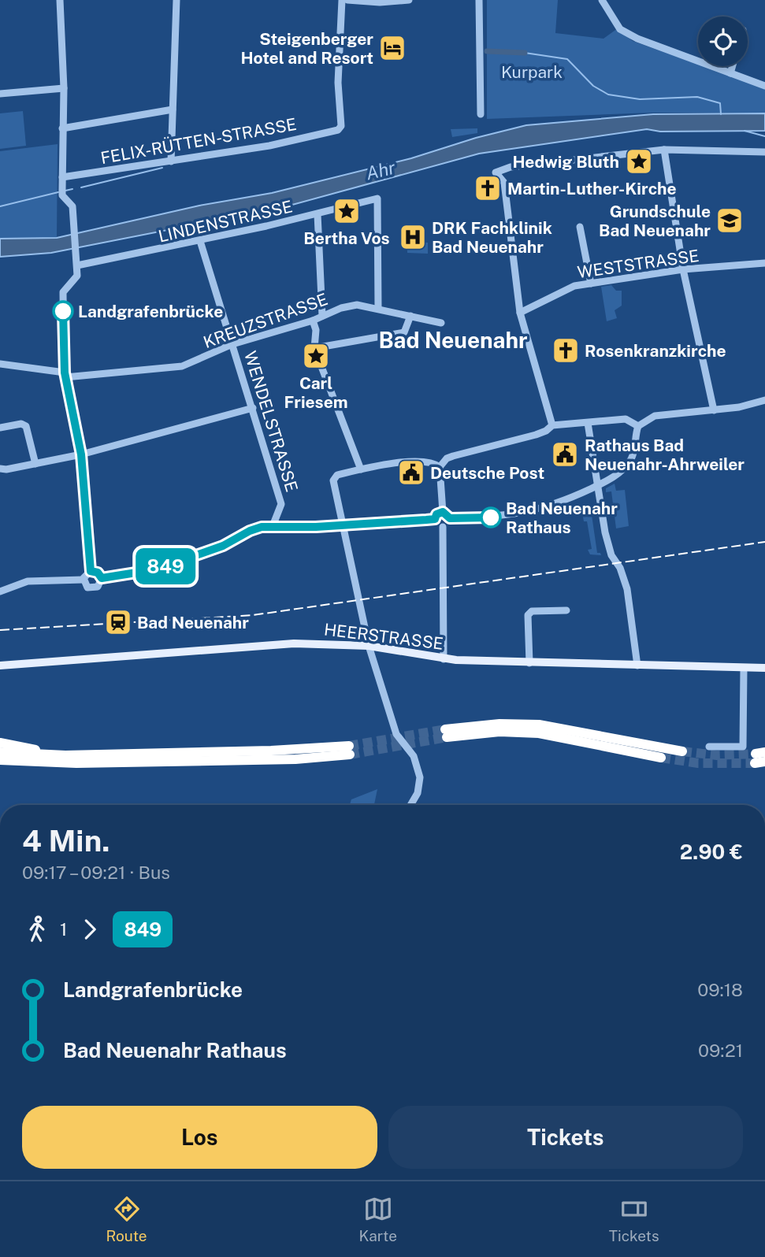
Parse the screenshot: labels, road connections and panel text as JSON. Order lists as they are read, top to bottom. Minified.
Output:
{"streets":{"main road":["HEERSTRASSE"],"street":["FELIX-RÜTTEN-STRASSE","LINDENSTRASSE","WESTSTRASSE","KREUZSTRASSE","WENDELSTRASSE"]},"crossings":[["LINDENSTRASSE","KREUZSTRASSE"],["LINDENSTRASSE","WENDELSTRASSE"],["KREUZSTRASSE","WENDELSTRASSE"]],"districts":["Bad Neuenahr"],"water":["Ahr"],"parks":["Kurpark"],"places":{"hotel":["Steigenberger Hotel and Resort"],"place":["Hedwig Bluth","Bertha Vos","Carl Friesem"],"church":["Martin-Luther-Kirche","Rosenkranzkirche"],"school or university":["Grundschule Bad Neuenahr"],"hospital":["DRK Fachklinik Bad Neuenahr"],"other":["Landgrafenbrücke","Bad Neuenahr Rathaus"],"public building":["Rathaus Bad Neuenahr-Ahrweiler","Deutsche Post"],"station":["Bad Neuenahr"]},"lines":["bus line 849"],"page":{"on_map":"849","heading":["4 Min.","09:17 – 09:21 · Bus","2.90 €"],"legs":["1","849"],"list":[{"name":"Landgrafenbrücke","value":"09:18"},{"name":"Bad Neuenahr Rathaus","value":"09:21"}],"buttons":["Los","Tickets"],"tabs":["Route","Karte","Tickets"]}}
